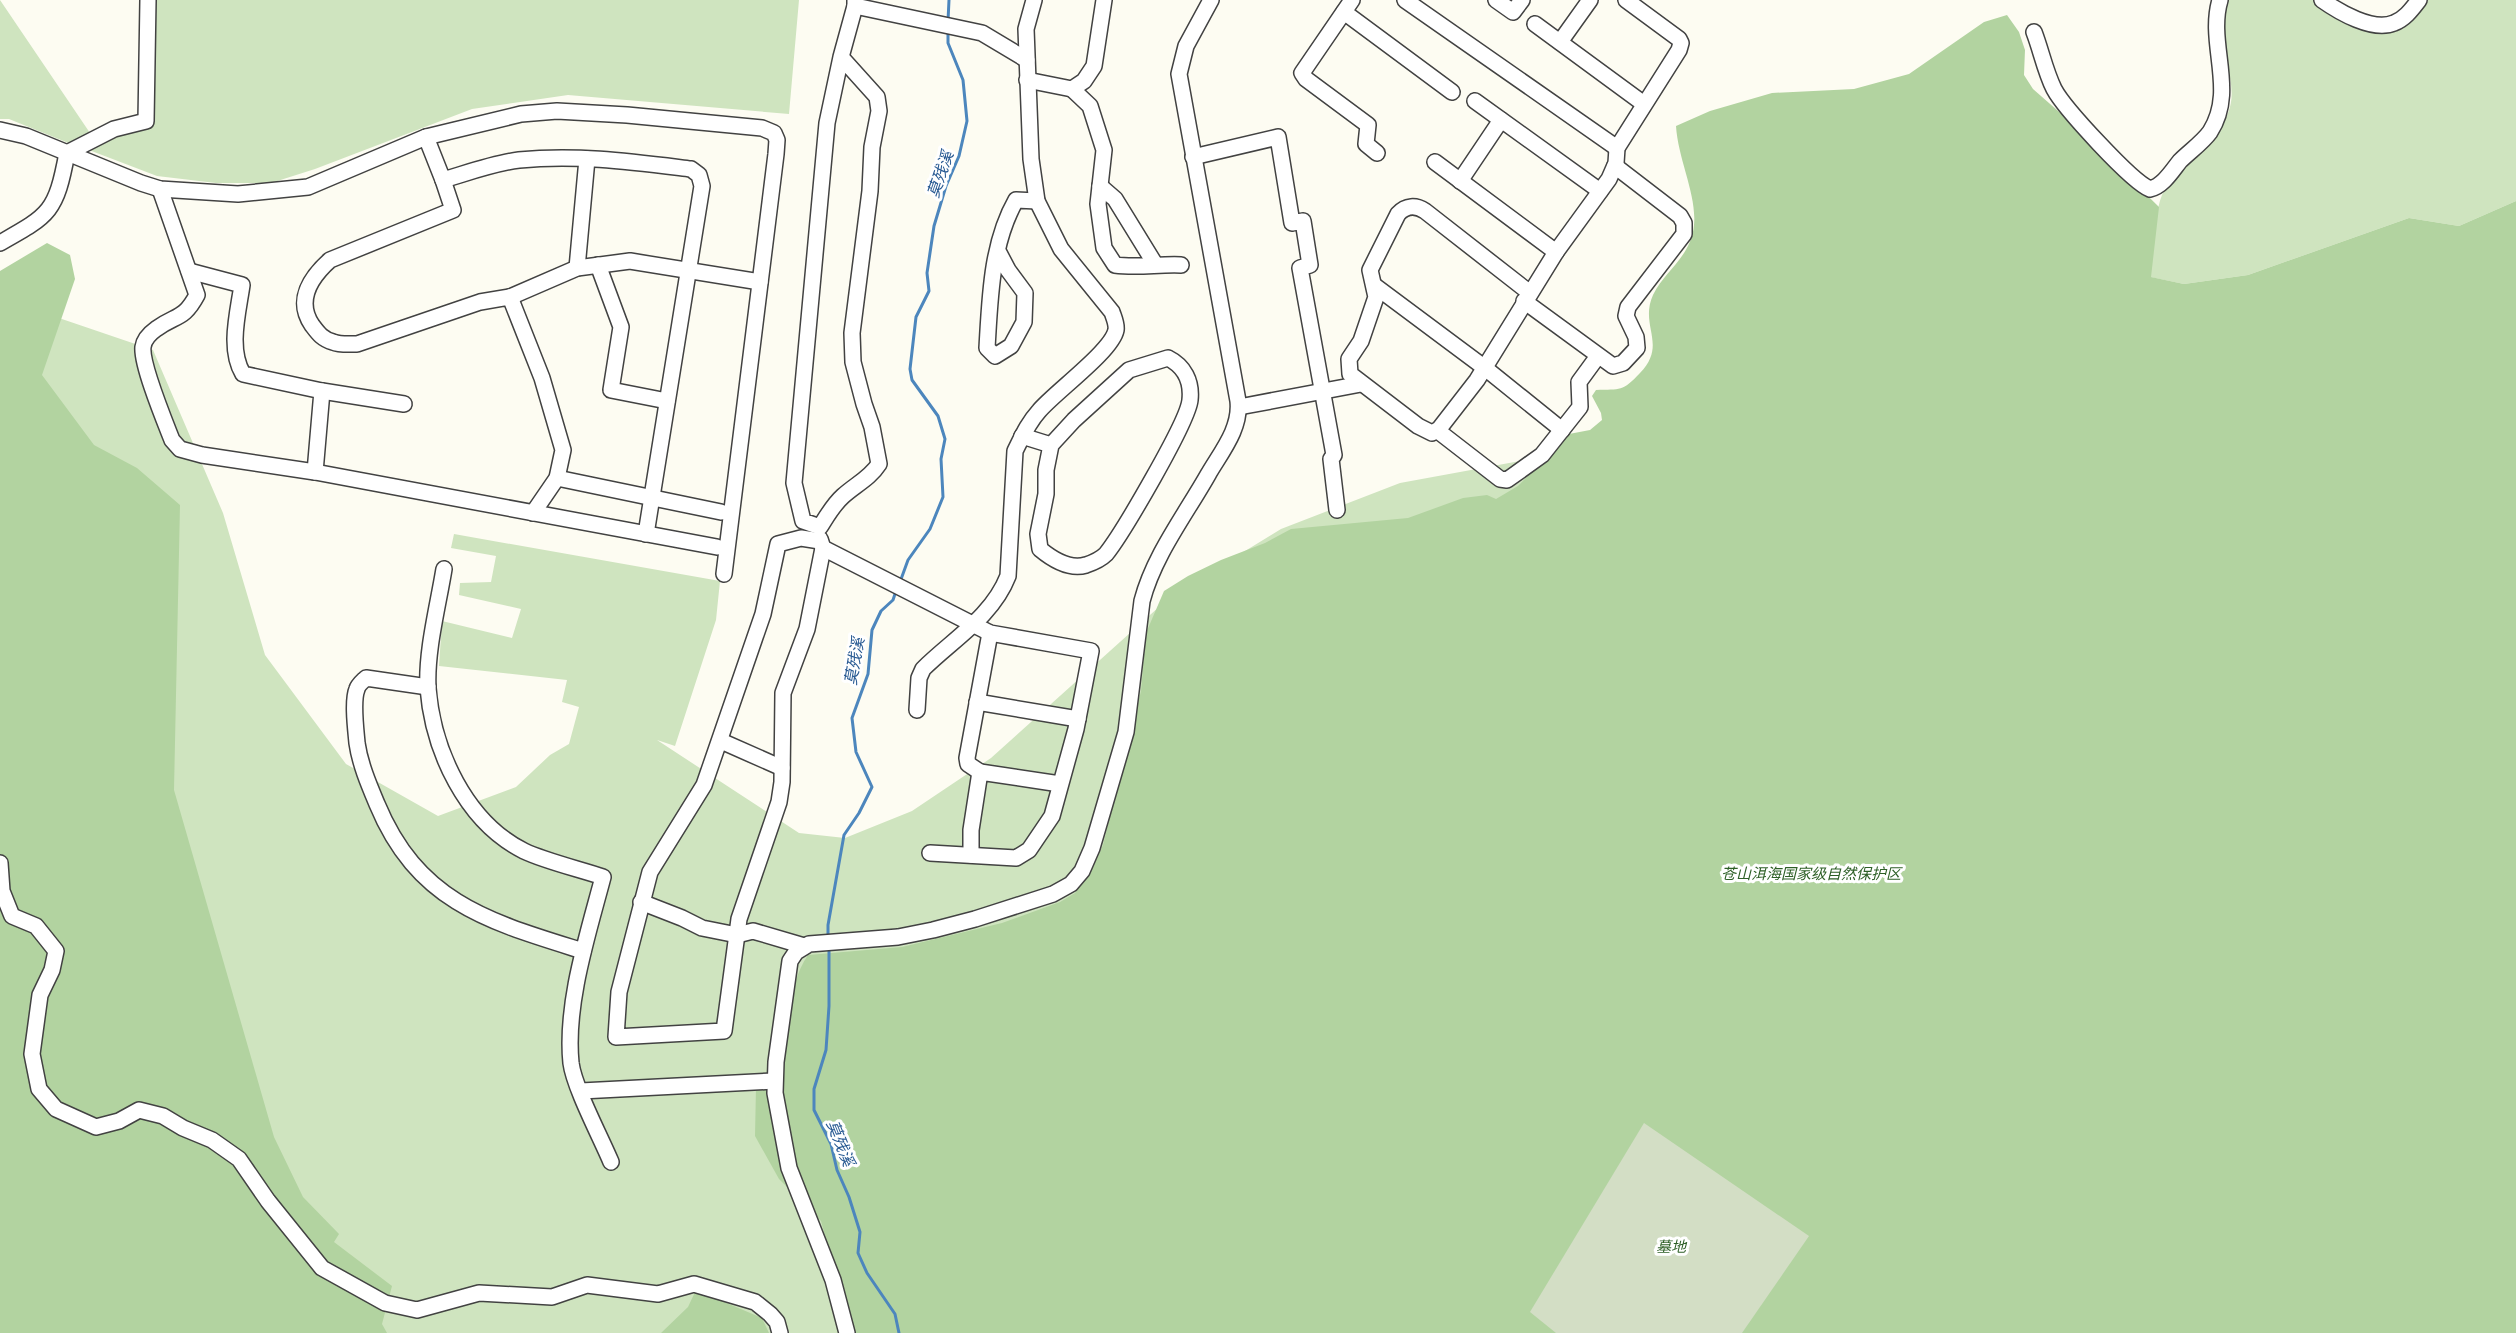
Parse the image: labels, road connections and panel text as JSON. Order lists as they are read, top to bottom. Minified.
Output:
{"water":["莫残溪"],"parks":["苍山洱海国家级自然保护区","墓地"]}
